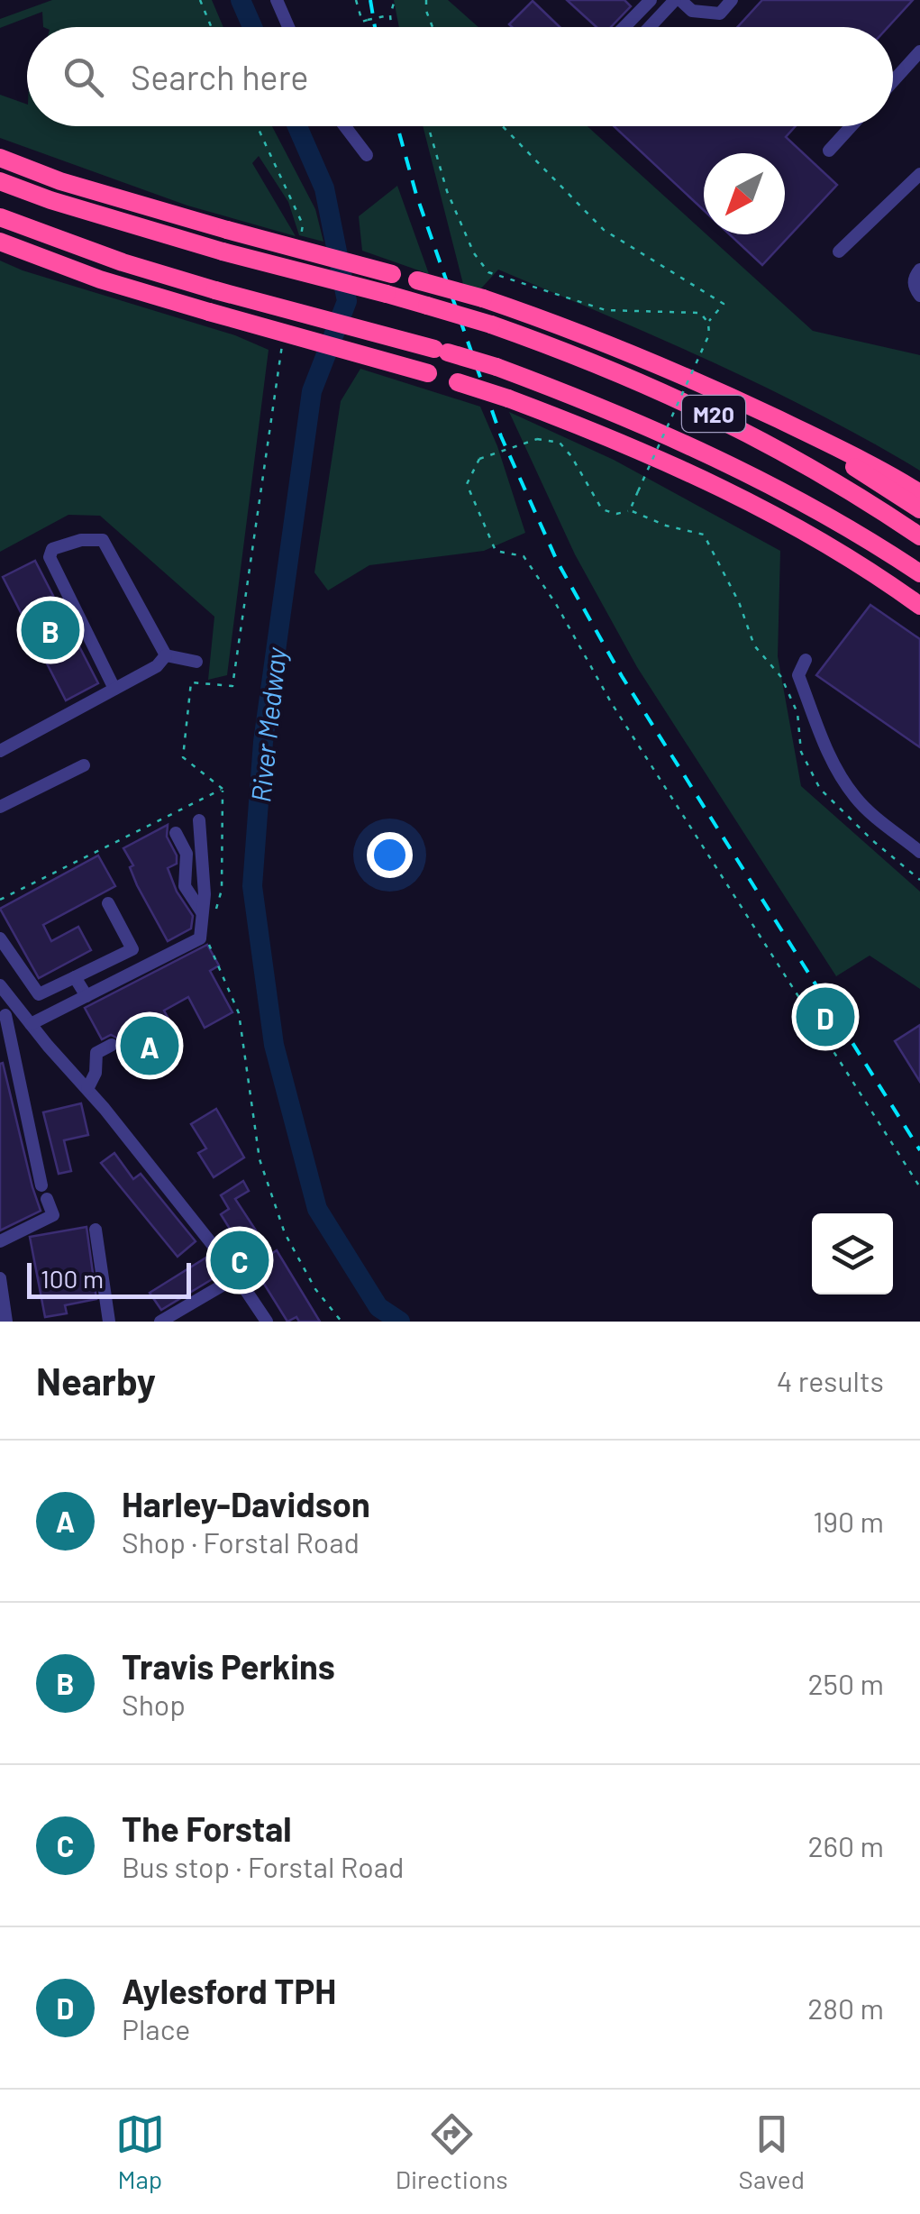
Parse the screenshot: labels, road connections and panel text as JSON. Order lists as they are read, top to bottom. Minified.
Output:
{"streets":{"highway":["M20"]},"water":["River Medway"],"scale_bar":"100 m","north":"bottom left","page":{"search":"Search here","pins":["B","D","A","C"],"scale":"100 m","heading":["Nearby","4 results"],"list":[{"mark":"A","name":"Harley-Davidson","note":"Shop · Forstal Road","value":"190 m"},{"mark":"B","name":"Travis Perkins","note":"Shop","value":"250 m"},{"mark":"C","name":"The Forstal","note":"Bus stop · Forstal Road","value":"260 m"},{"mark":"D","name":"Aylesford TPH","note":"Place","value":"280 m"}],"nav":["Map","Directions","Saved"]}}
